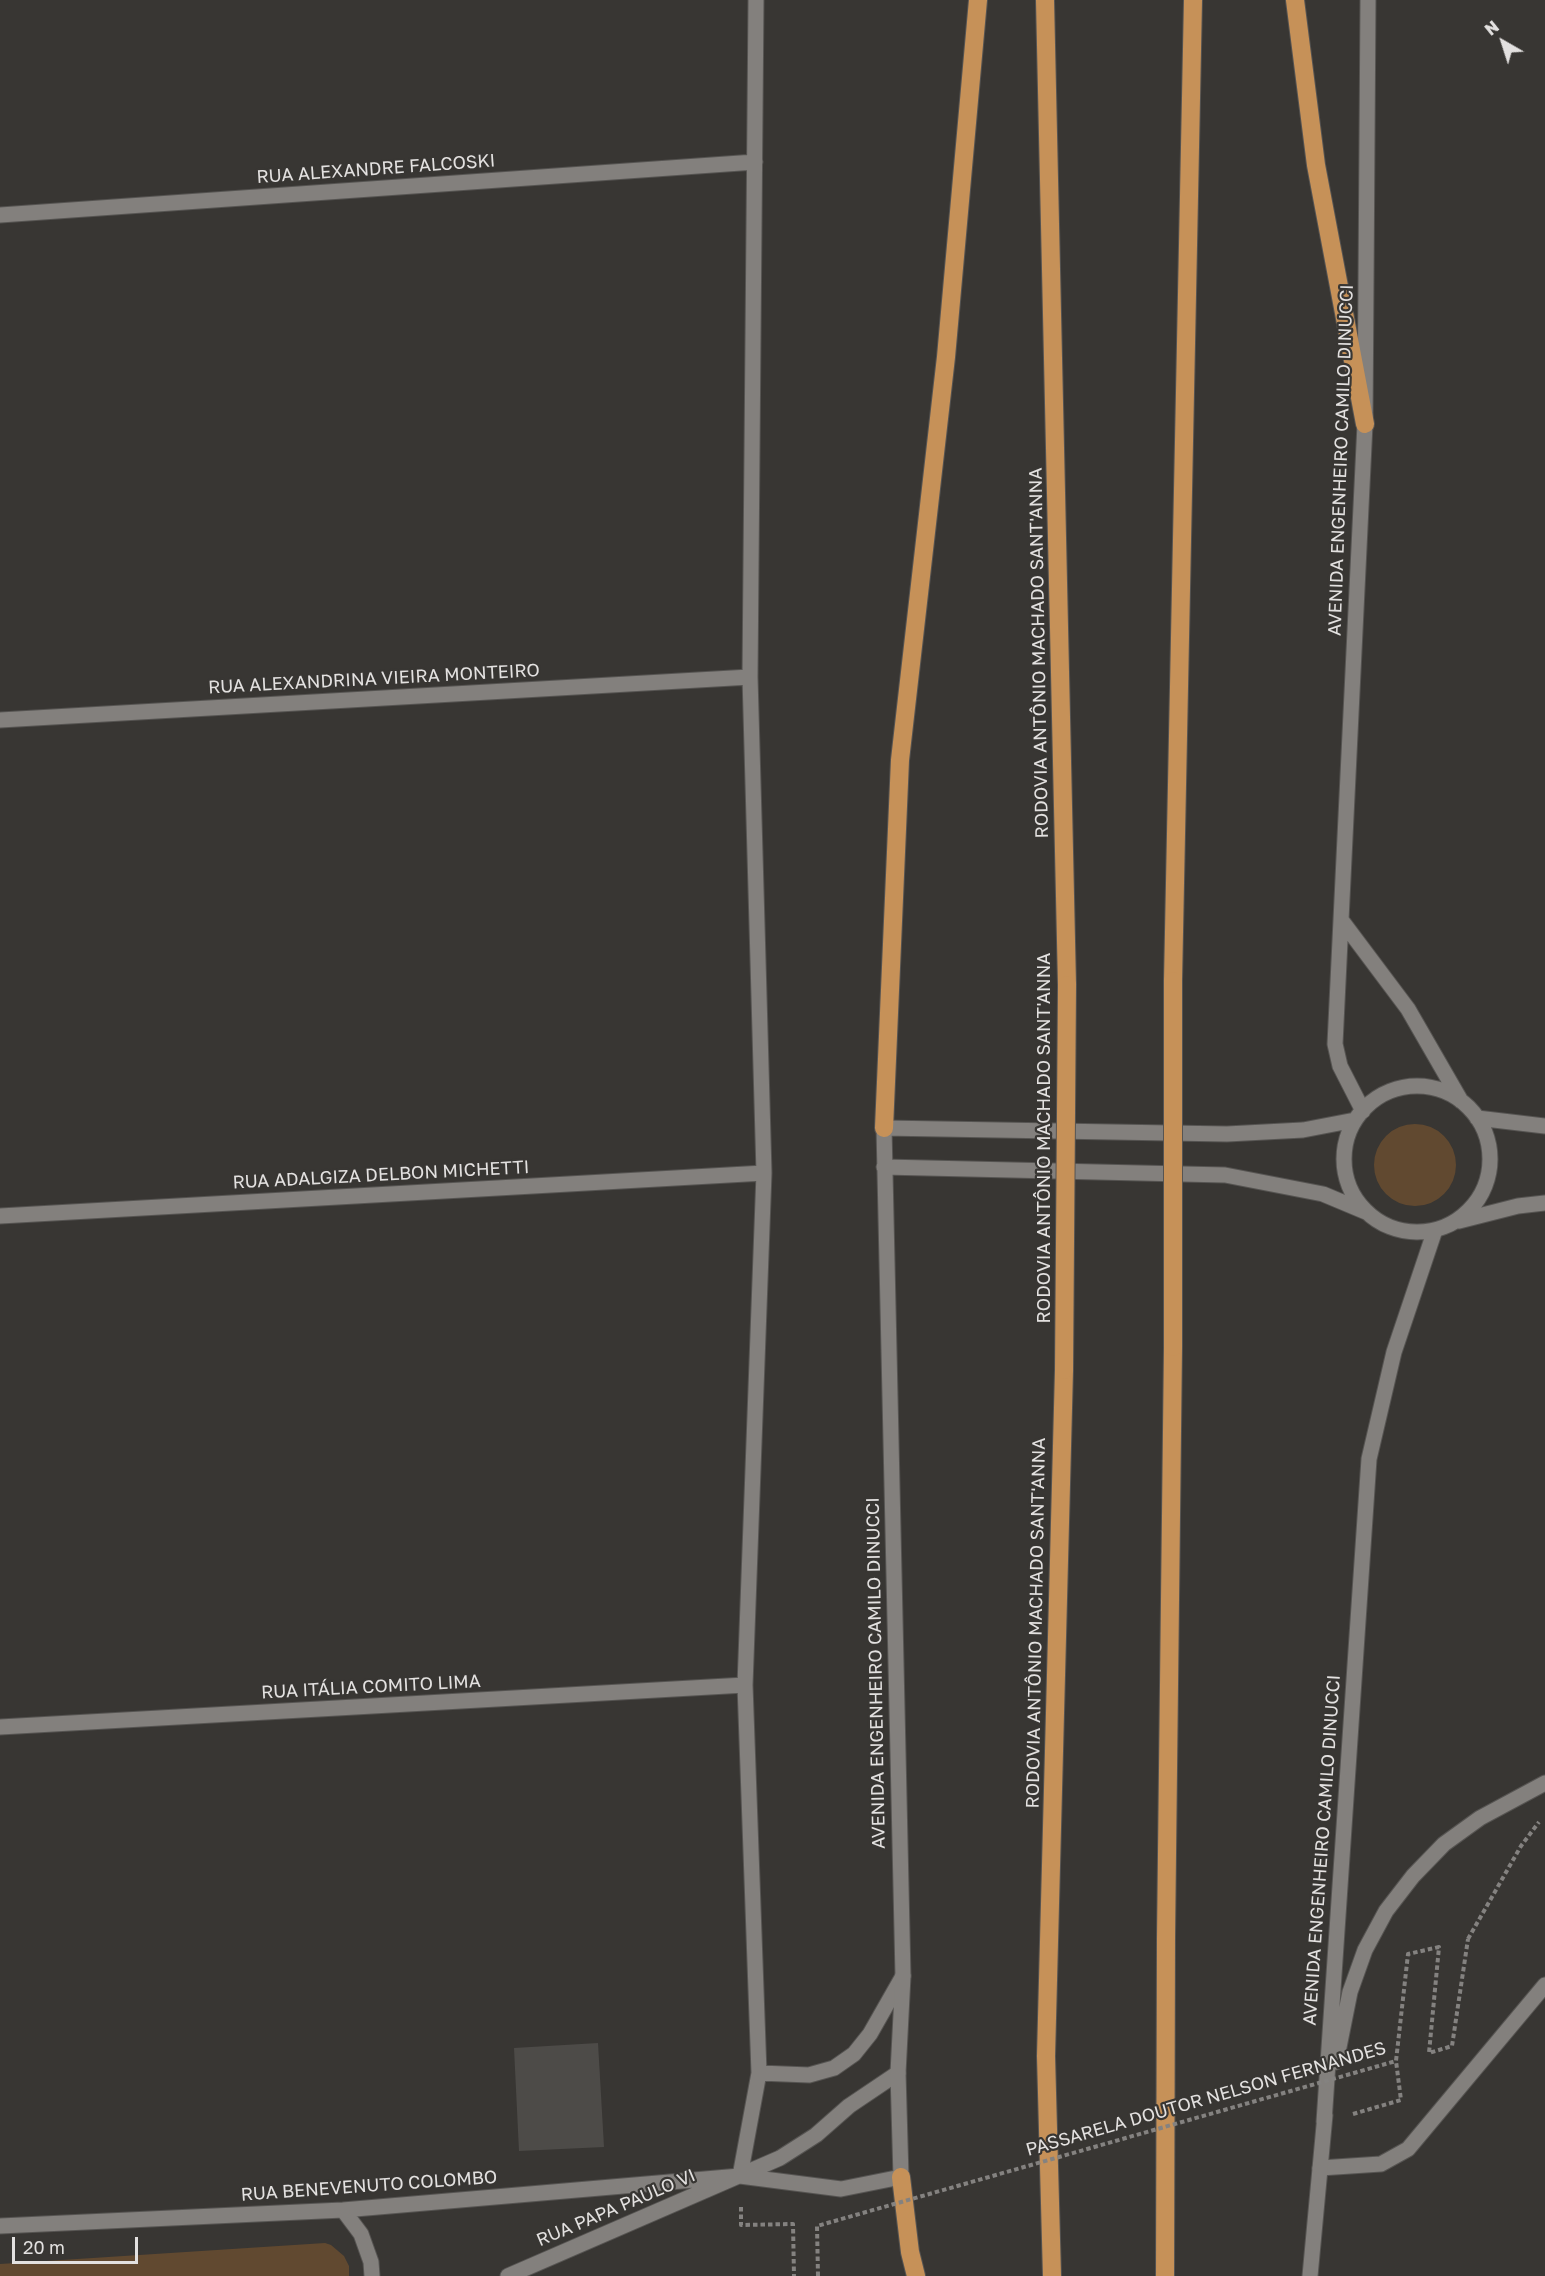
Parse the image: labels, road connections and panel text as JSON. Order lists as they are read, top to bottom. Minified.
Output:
{"streets":{"highway":["RODOVIA ANTÔNIO MACHADO SANT'ANNA"],"street":["RUA ALEXANDRE FALCOSKI","AVENIDA ENGENHEIRO CAMILO DINUCCI","RUA ALEXANDRINA VIEIRA MONTEIRO","RUA ADALGIZA DELBON MICHETTI","RUA ITÁLIA COMITO LIMA","RUA BENEVENUTO COLOMBO","RUA PAPA PAULO VI"],"path":["PASSARELA DOUTOR NELSON FERNANDES"]},"crossings":[["AVENIDA ENGENHEIRO CAMILO DINUCCI","RUA BENEVENUTO COLOMBO"],["RUA BENEVENUTO COLOMBO","RUA PAPA PAULO VI"]],"scale_bar":"20 m","north":"top left"}
